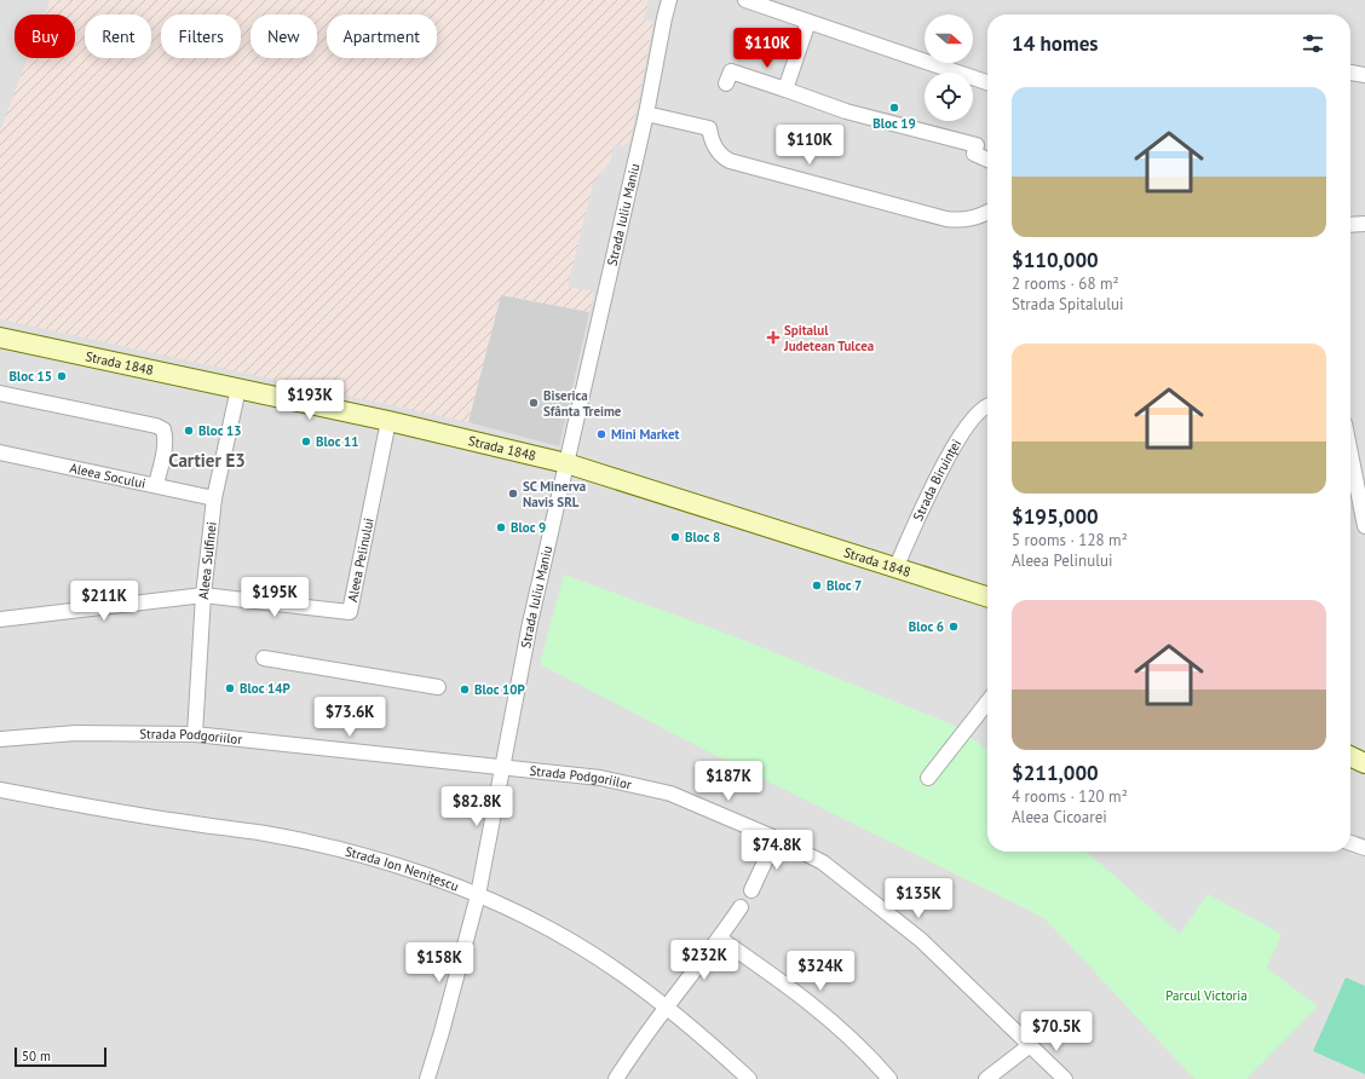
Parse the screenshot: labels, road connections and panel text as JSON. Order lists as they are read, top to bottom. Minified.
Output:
{"streets":{"main road":["Strada 1848"],"street":["Strada Iuliu Maniu","Aleea Socului","Strada Biruinței","Aleea Sulfinei","Aleea Pelinului","Strada Podgoriilor","Strada Ion Nenițescu"]},"crossings":[["Strada Iuliu Maniu","Strada 1848"],["Strada Iuliu Maniu","Strada Podgoriilor"],["Strada Iuliu Maniu","Strada Ion Nenițescu"],["Strada 1848","Strada Biruinței"],["Strada 1848","Aleea Sulfinei"],["Strada 1848","Aleea Pelinului"],["Aleea Socului","Aleea Sulfinei"],["Aleea Sulfinei","Aleea Pelinului"],["Aleea Sulfinei","Strada Podgoriilor"]],"districts":["Cartier E3"],"parks":["Parcul Victoria"],"places":{"other":["Bloc 19","Bloc 15","Biserica Sfânta Treime","Bloc 13","Mini Market","Bloc 11","SC Minerva Navis SRL","Bloc 9","Bloc 8","Bloc 7","Bloc 6","Bloc 14P","Bloc 10P"],"health":["Spitalul Judetean Tulcea"]},"scale_bar":"50 m","north":"right","page":{"chip":["Buy","Rent","Filters","New","Apartment"],"heading":"14 homes","price":["$110K","$110K","$193K","$195K","$211K","$73.6K","$187K","$82.8K","$74.8K","$135K","$232K","$158K","$324K","$70.5K"],"list":[{"name":"$110,000","note":"2 rooms · 68 m² · Strada Spitalului"},{"name":"$195,000","note":"5 rooms · 128 m² · Aleea Pelinului"},{"name":"$211,000","note":"4 rooms · 120 m² · Aleea Cicoarei"}],"scale":"50 m"}}
